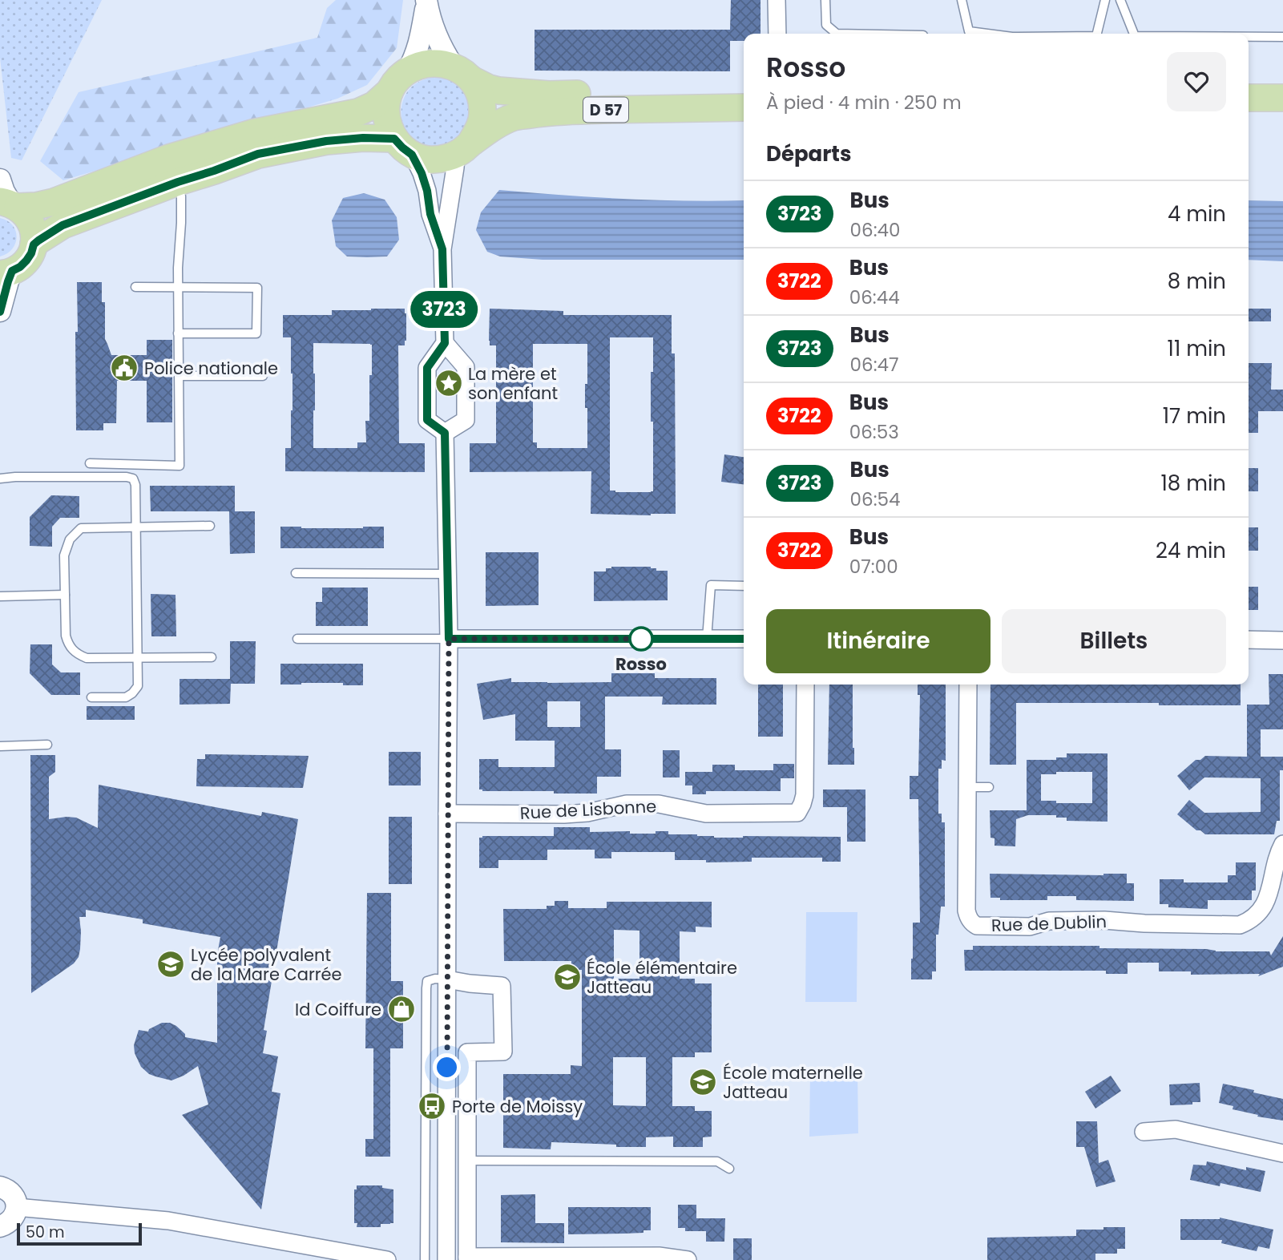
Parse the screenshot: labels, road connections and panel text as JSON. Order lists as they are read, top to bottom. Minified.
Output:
{"streets":{"main road":["D 57"],"street":["Rue de Lisbonne","Rue de Dublin"]},"places":{"public building":["Police nationale"],"place":["La mère et son enfant"],"other":["Rosso"],"school or university":["Lycée polyvalent de la Mare Carrée","École élémentaire Jatteau","École maternelle Jatteau"],"shop":["Id Coiffure"],"bus stop":["Porte de Moissy"]},"lines":["bus line 3723"],"scale_bar":"50 m","page":{"on_map":"3723","heading":[["Rosso","À pied · 4 min · 250 m"],"Départs"],"list":[{"mark":"3723","name":"Bus","note":"06:40","value":"4 min"},{"mark":"3722","name":"Bus","note":"06:44","value":"8 min"},{"mark":"3723","name":"Bus","note":"06:47","value":"11 min"},{"mark":"3722","name":"Bus","note":"06:53","value":"17 min"},{"mark":"3723","name":"Bus","note":"06:54","value":"18 min"},{"mark":"3722","name":"Bus","note":"07:00","value":"24 min"}],"buttons":["Itinéraire","Billets"],"scale":"50 m"}}
